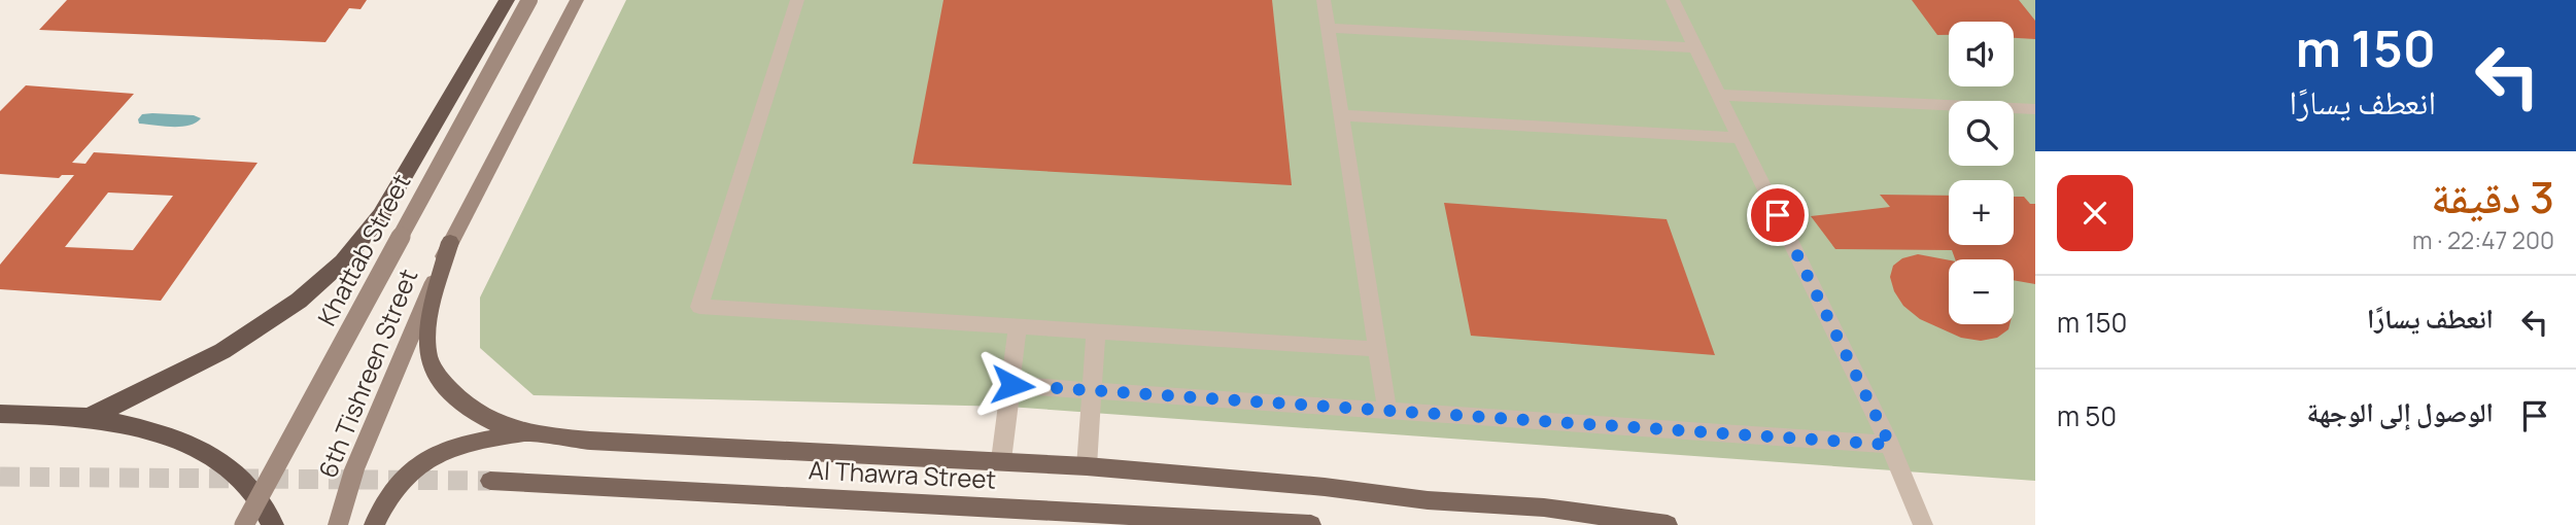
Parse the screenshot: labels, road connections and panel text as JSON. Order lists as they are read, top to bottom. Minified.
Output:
{"streets":{"main road":["Khattab Street","6th Tishreen Street","Al Thawra Street"]},"page":{"turn":["150 m","انعطف يسارًا"],"map_buttons":["+","−"],"heading":["3 دقيقة","200 m · 22:47"],"list":[{"name":"انعطف يسارًا","value":"150 m"},{"name":"الوصول إلى الوجهة","value":"50 m"}]}}
